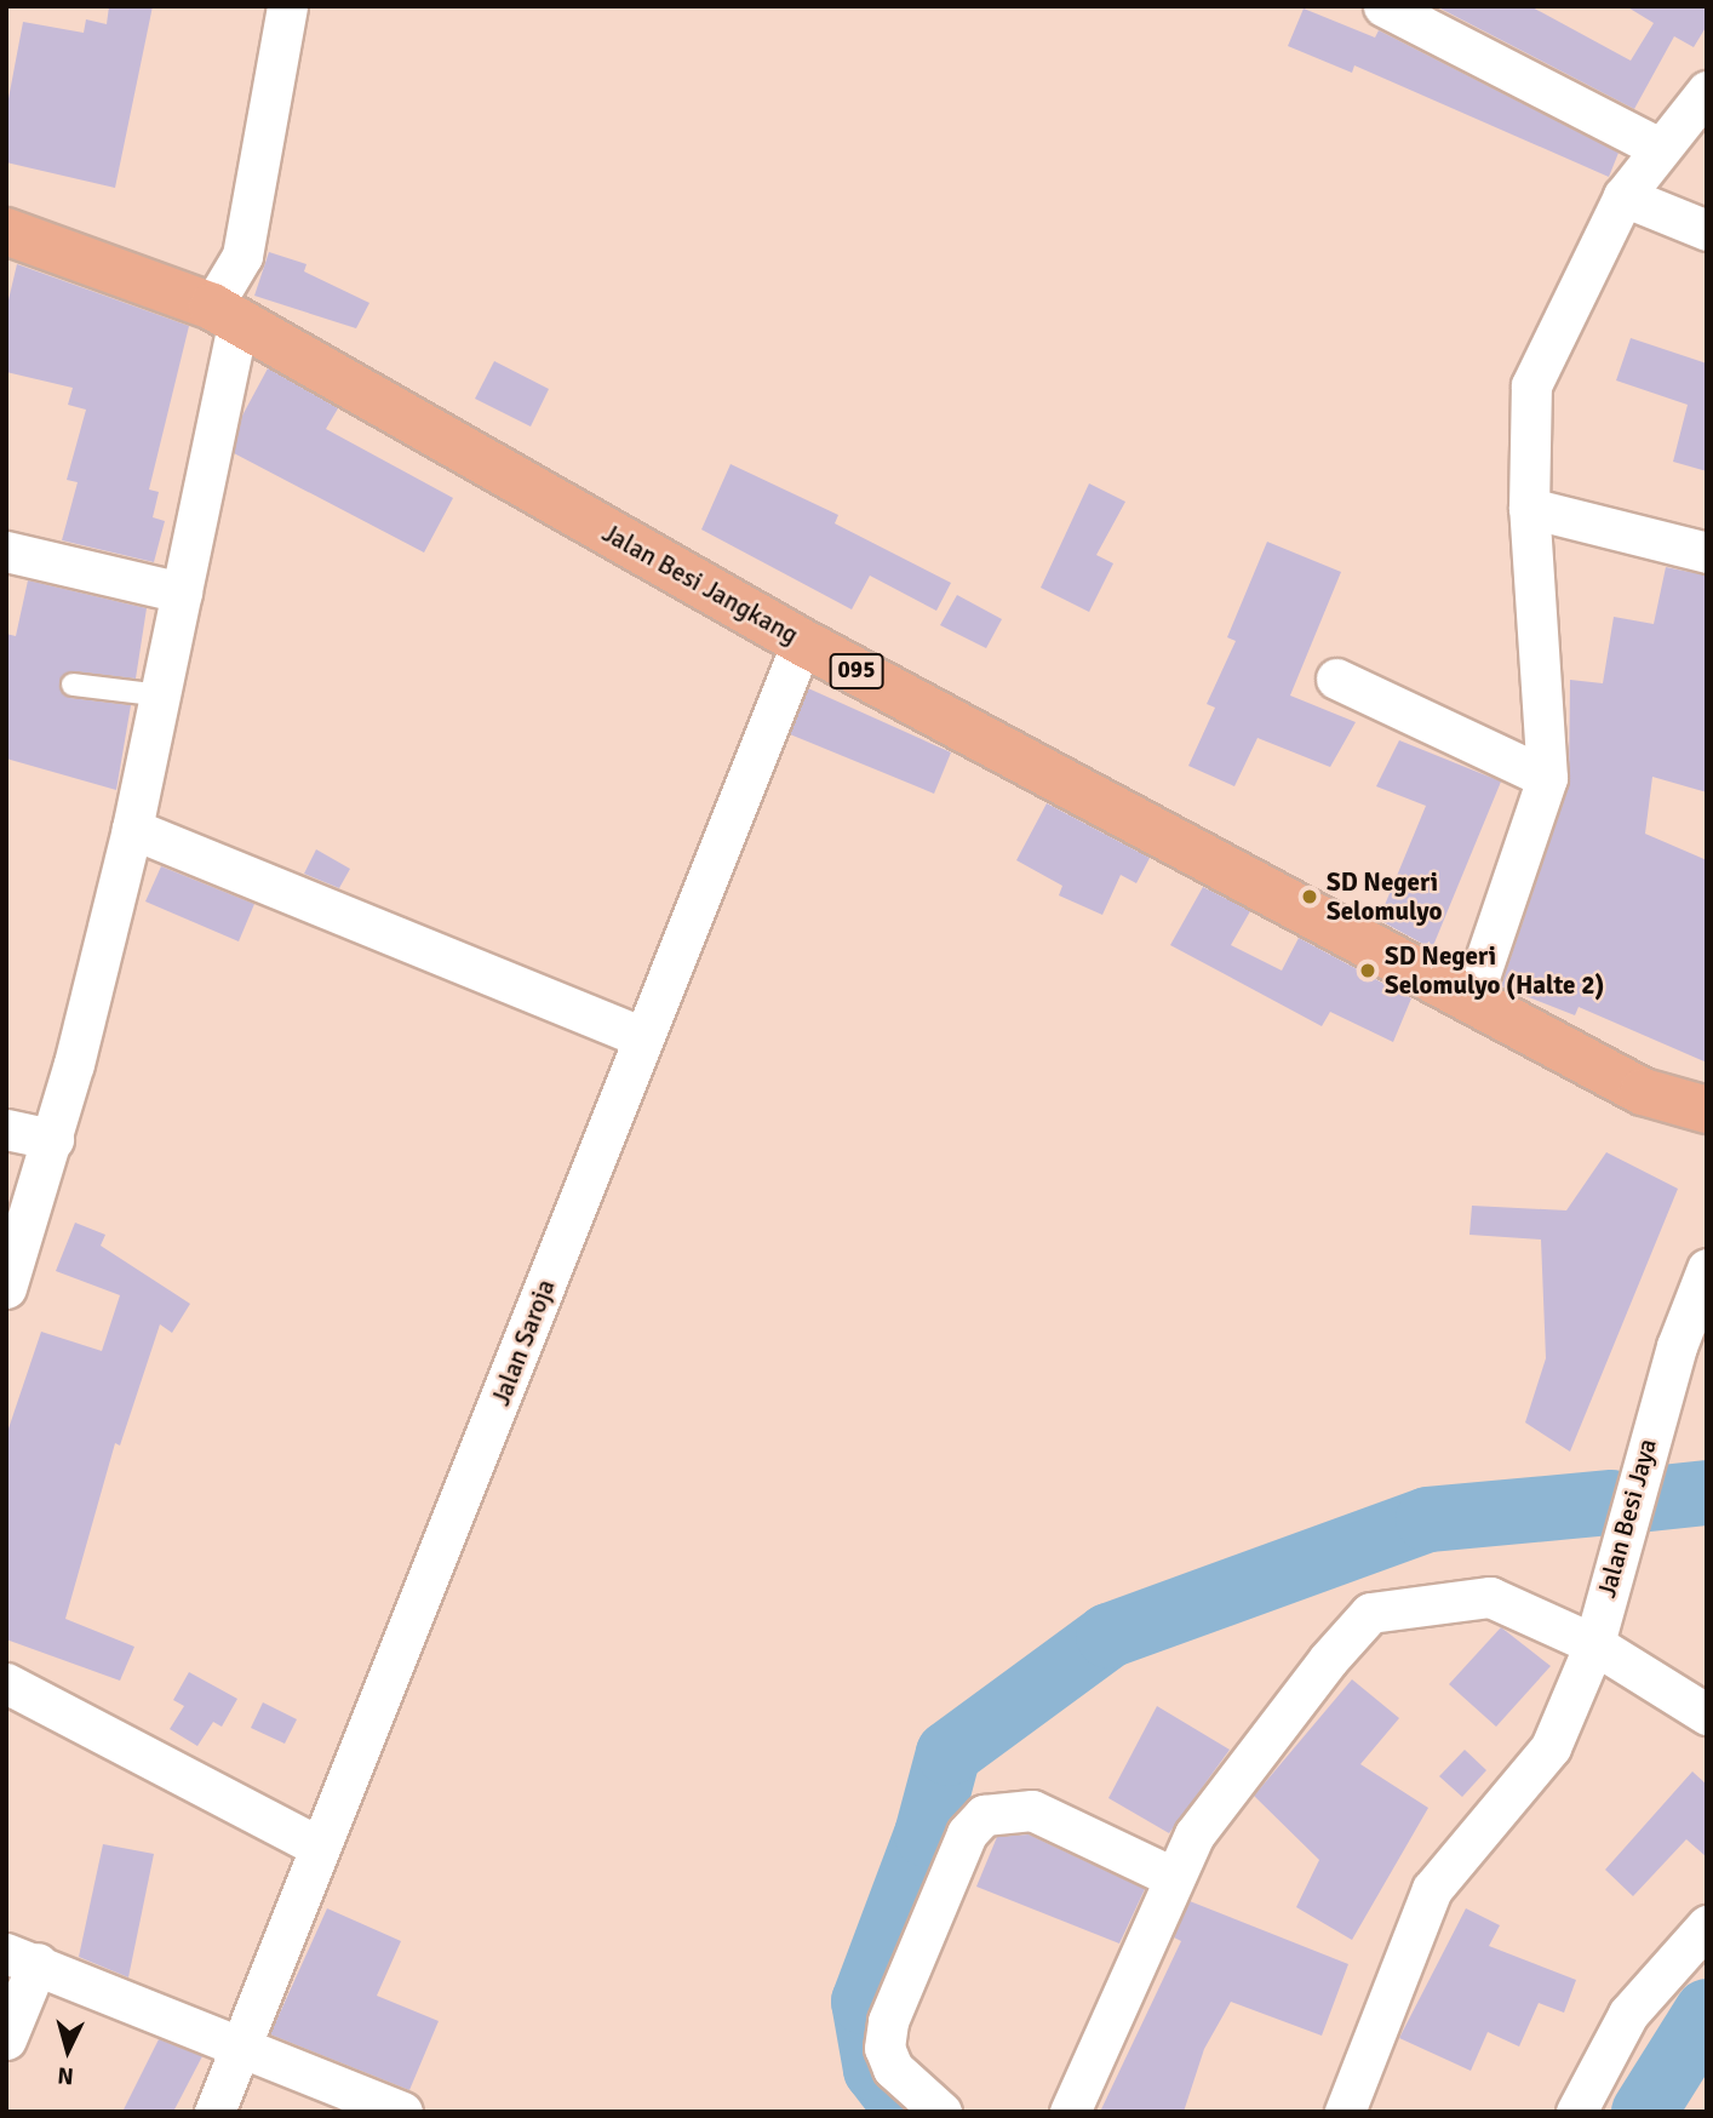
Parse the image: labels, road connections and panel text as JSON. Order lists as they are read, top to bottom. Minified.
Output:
{"streets":{"main road":["Jalan Besi Jangkang","095"],"street":["Jalan Saroja","Jalan Besi Jaya"]},"crossings":[["Jalan Besi Jangkang","Jalan Saroja"]],"places":["SD Negeri Selomulyo","SD Negeri Selomulyo (Halte 2)"],"north":"bottom"}
